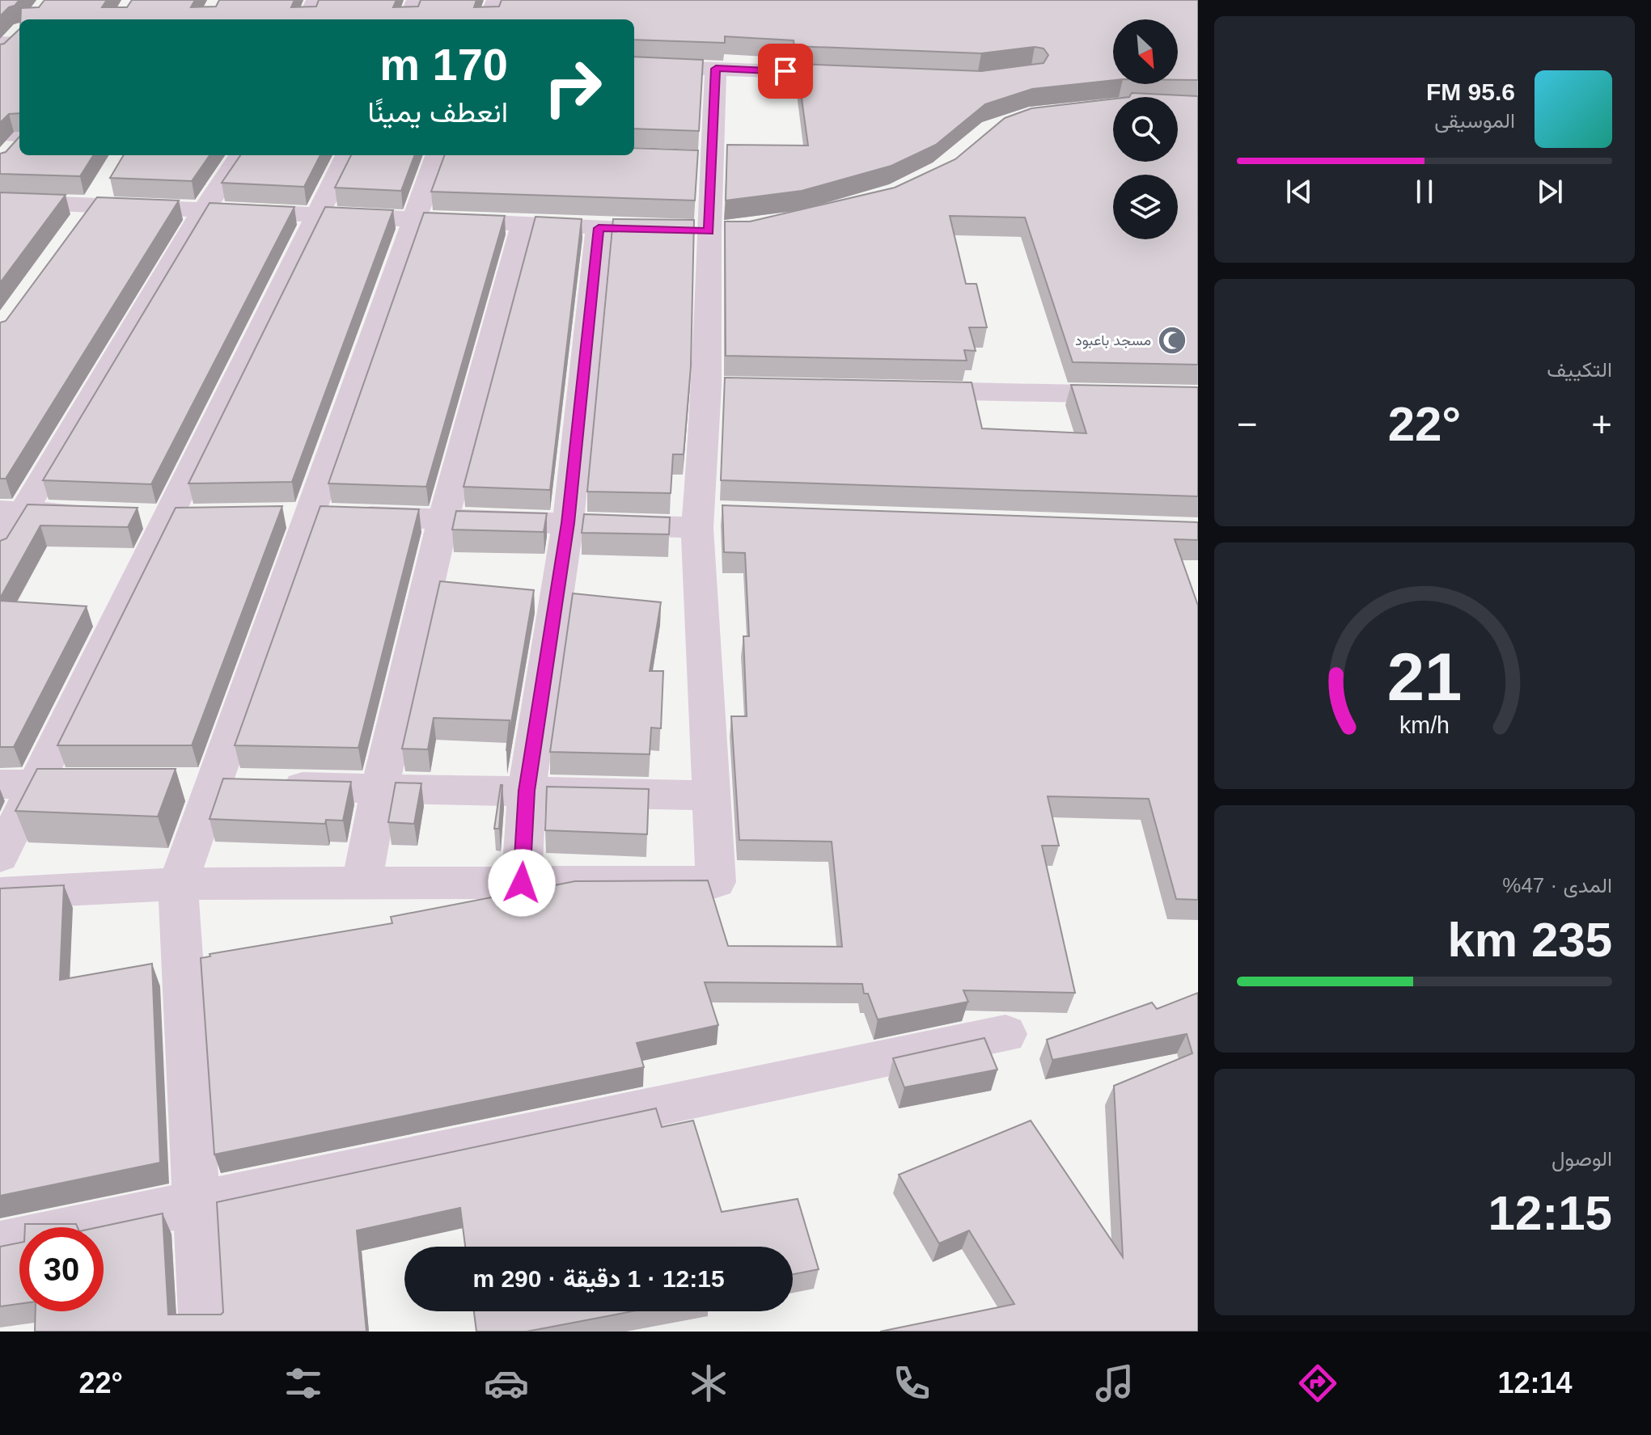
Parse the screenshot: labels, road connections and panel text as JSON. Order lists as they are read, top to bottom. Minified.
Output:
{"places":{"mosque":["مسجد باعبود"]},"north":"bottom right","page":{"turn":["170 m","انعطف يمينًا"],"song":["95.6 FM","الموسيقى"],"tile":["التكييف",["المدى · 47%","235 km"],["الوصول","12:15"]],"heat":["−","22°","+"],"limit":"30","trip":"12:15 · 1 دقيقة · 290 m","tabs":["12:14","22°"],"gauge":["21","km/h"]}}
